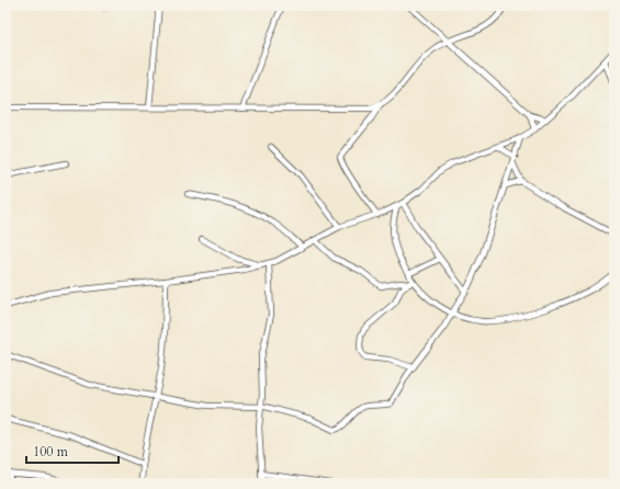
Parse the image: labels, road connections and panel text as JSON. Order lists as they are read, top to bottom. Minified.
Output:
{"scale_bar":"100 m"}
